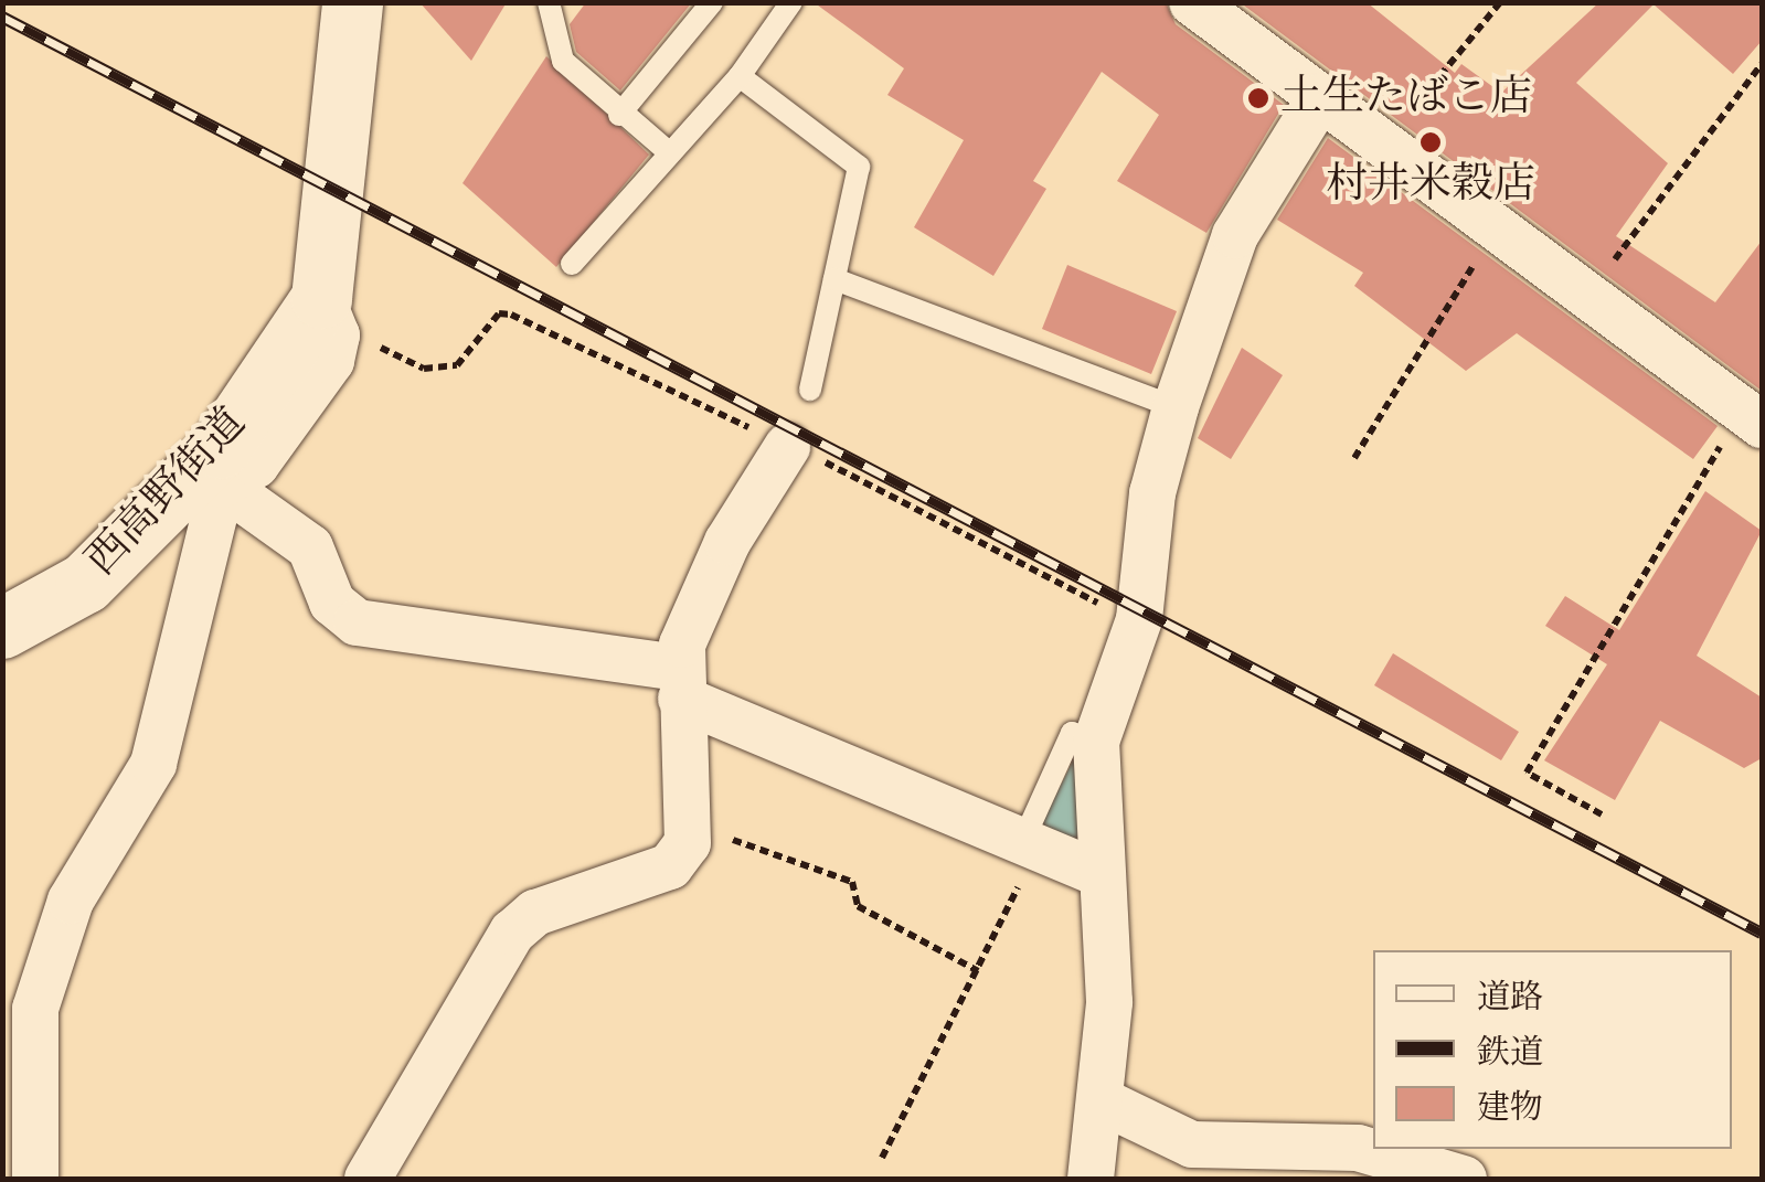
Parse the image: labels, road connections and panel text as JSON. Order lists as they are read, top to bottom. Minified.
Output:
{"streets":{"street":["西高野街道"]},"places":["土生たばこ店","村井米穀店"],"legend":["道路","鉄道","建物"]}
